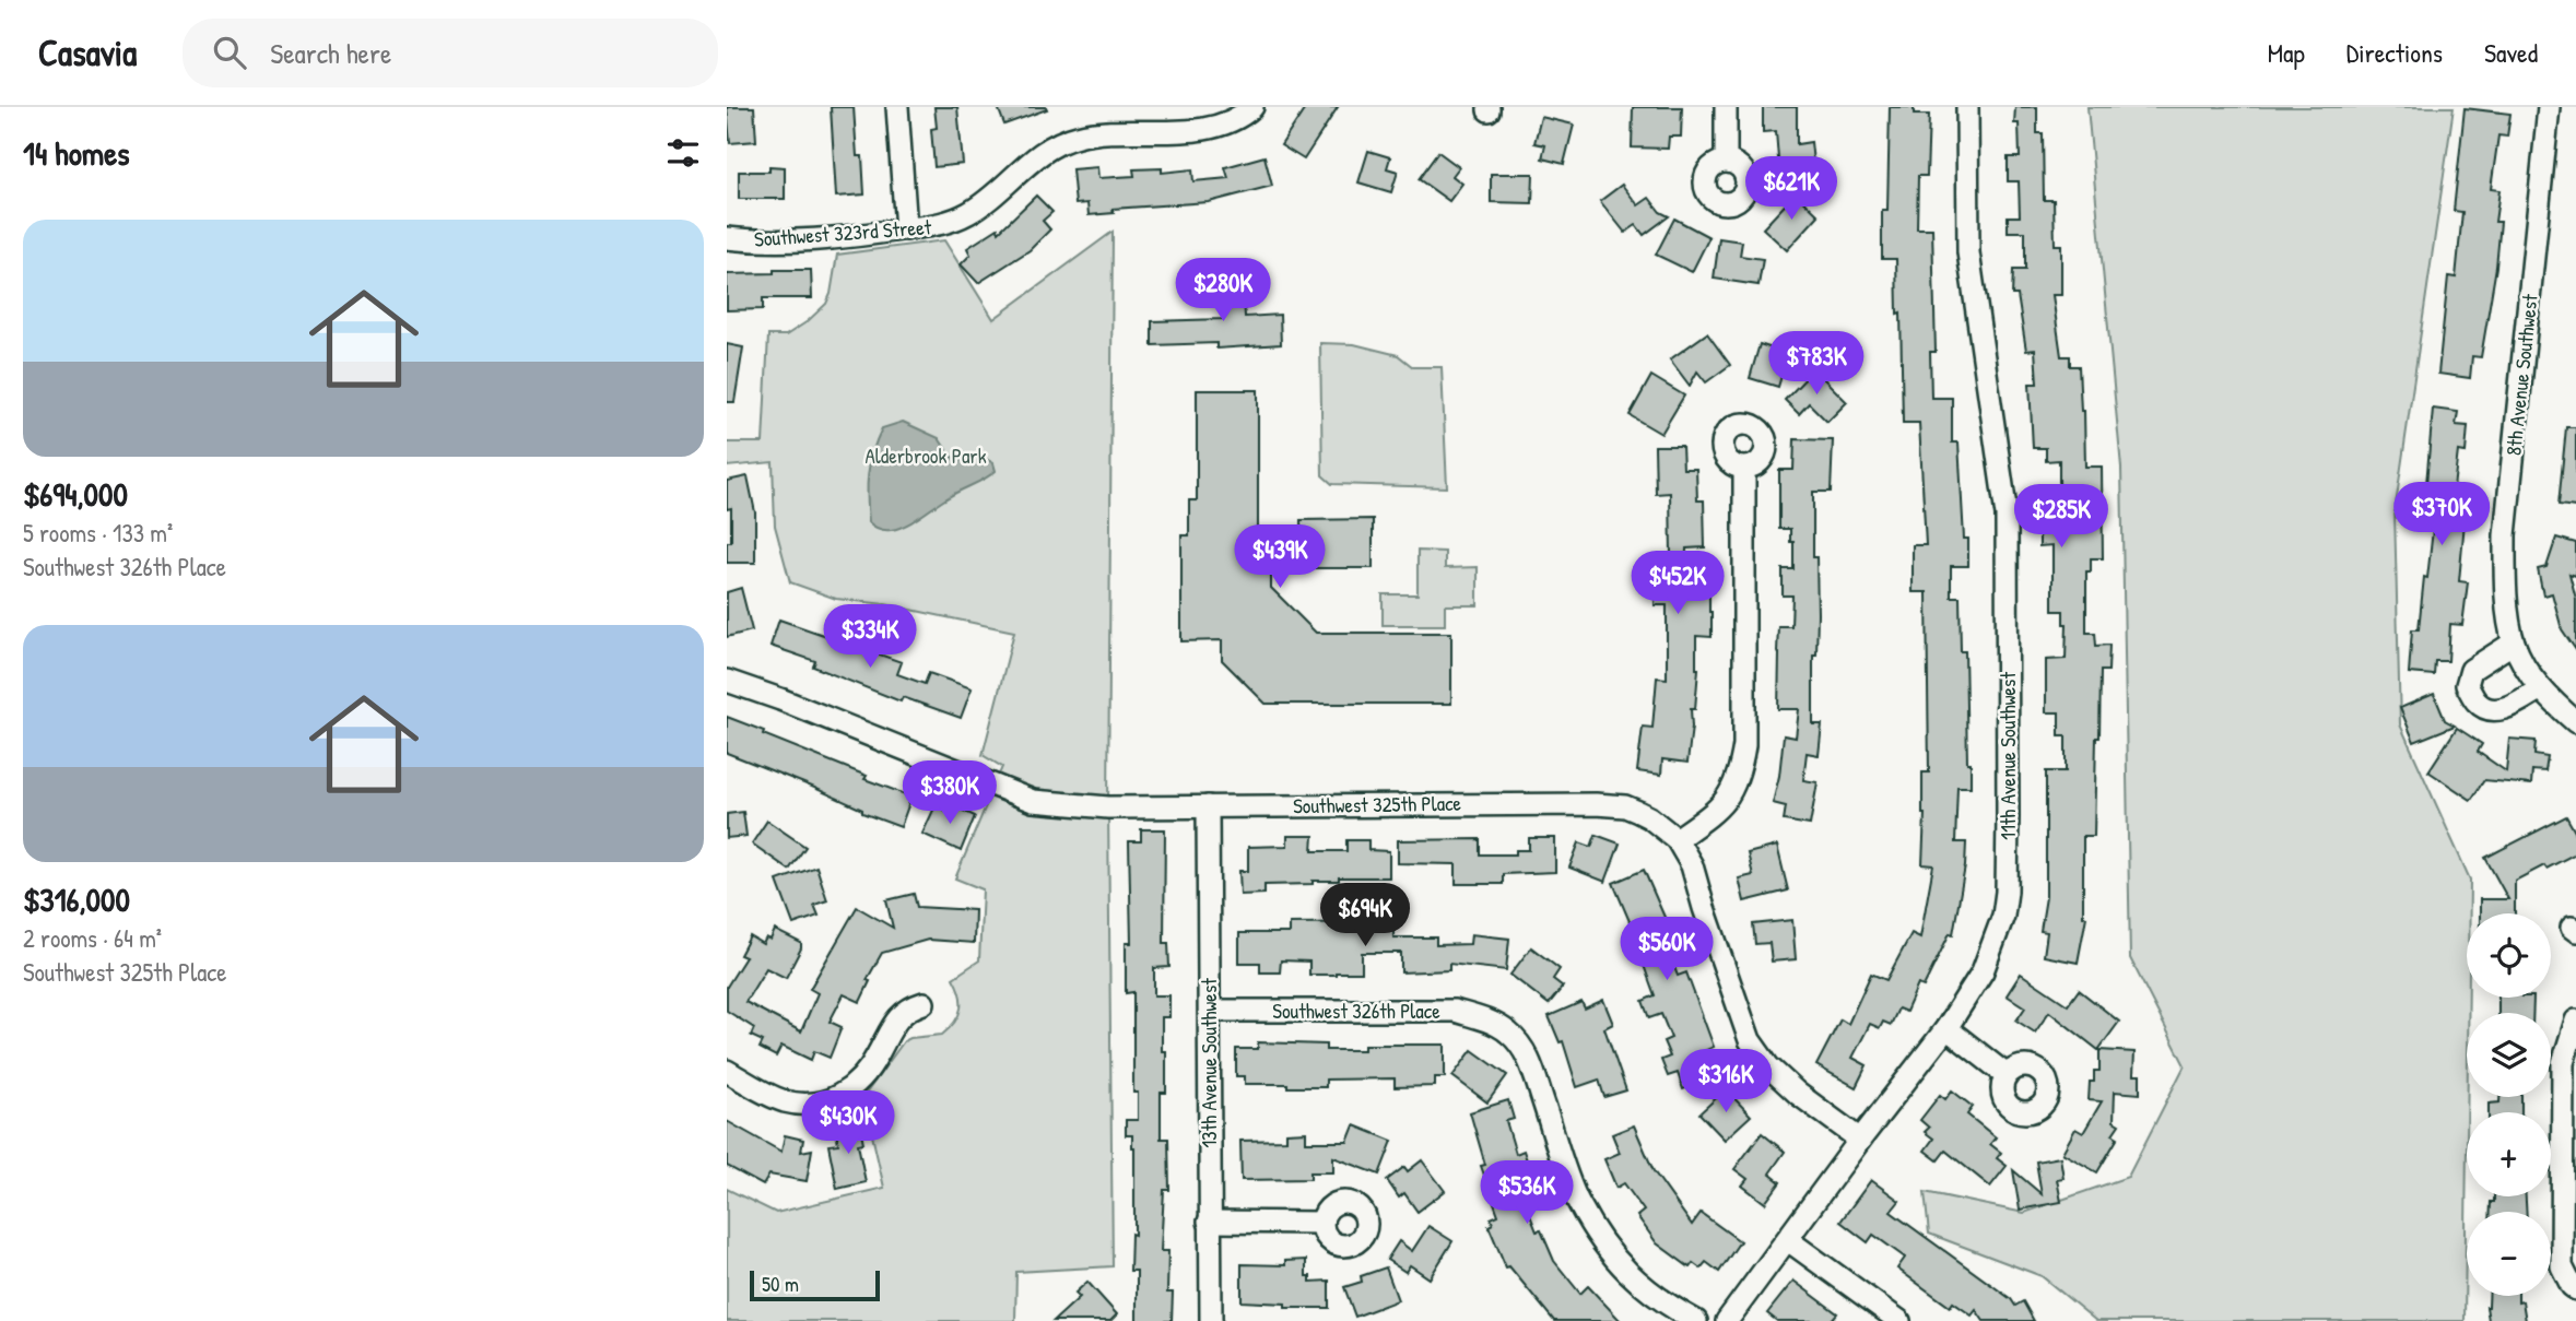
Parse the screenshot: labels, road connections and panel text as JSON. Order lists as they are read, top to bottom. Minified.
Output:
{"streets":{"street":["Southwest 323rd Street","8th Avenue Southwest","11th Avenue Southwest","Southwest 325th Place","Southwest 326th Place","13th Avenue Southwest"]},"crossings":[["11th Avenue Southwest","Southwest 325th Place"],["Southwest 325th Place","13th Avenue Southwest"],["Southwest 326th Place","13th Avenue Southwest"]],"parks":["Alderbrook Park"],"scale_bar":"50 m","page":{"header":"Casavia","search":"Search here","nav":["Map","Directions","Saved"],"heading":"14 homes","price":["$621K","$280K","$783K","$370K","$285K","$439K","$452K","$334K","$380K","$694K","$560K","$316K","$430K","$536K"],"list":[{"name":"$694,000","note":"5 rooms · 133 m² · Southwest 326th Place"},{"name":"$316,000","note":"2 rooms · 64 m² · Southwest 325th Place"}],"map_buttons":["+","−"],"scale":"50 m"}}
